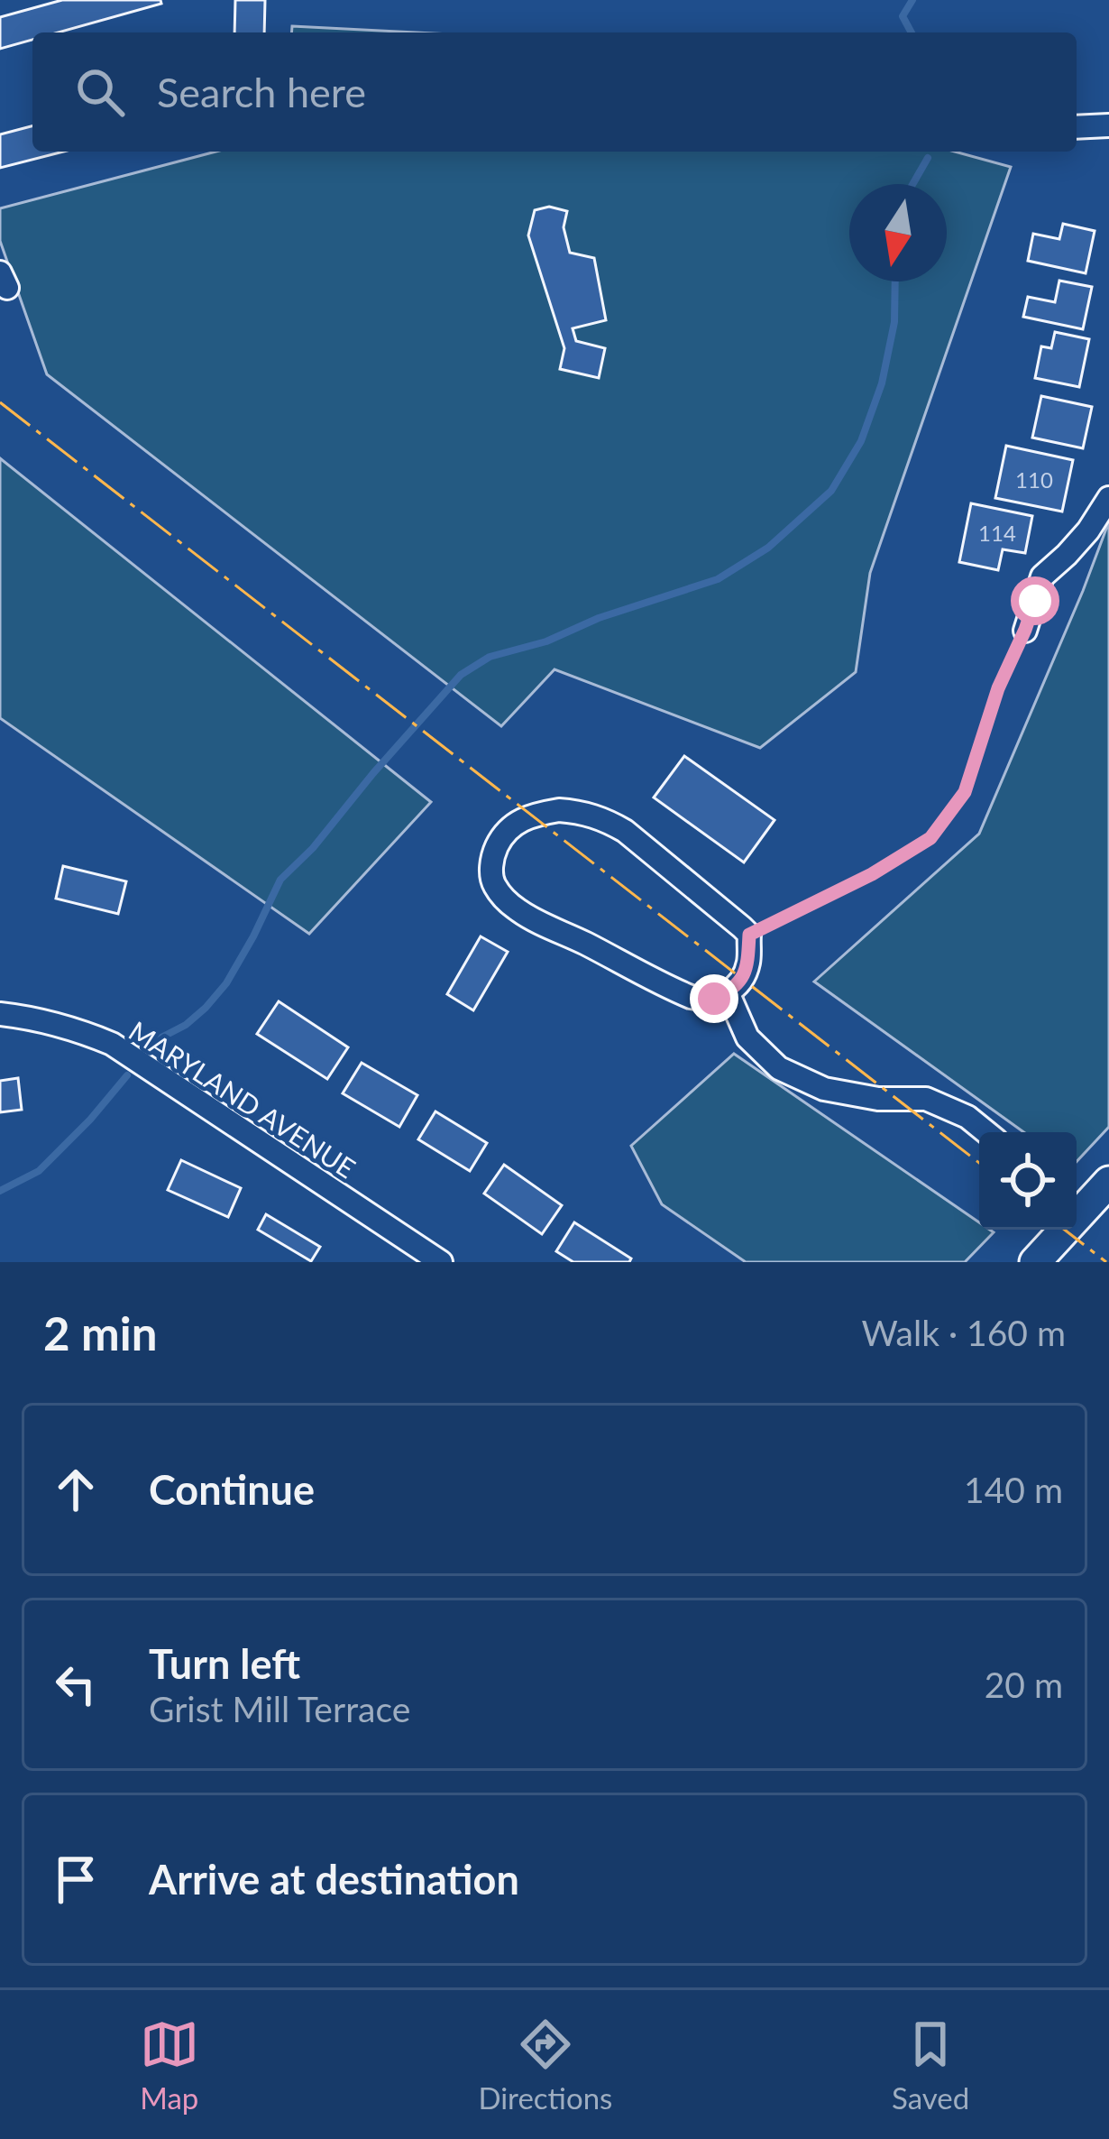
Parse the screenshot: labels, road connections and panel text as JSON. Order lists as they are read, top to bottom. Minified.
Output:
{"streets":{"street":["MARYLAND AVENUE"]},"house_numbers":["110","114"],"north":"bottom","page":{"search":"Search here","heading":["2 min","Walk · 160 m"],"list":[["Continue","140 m"],["Turn left","Grist Mill Terrace","20 m"],"Arrive at destination"],"nav":["Map","Directions","Saved"]}}
